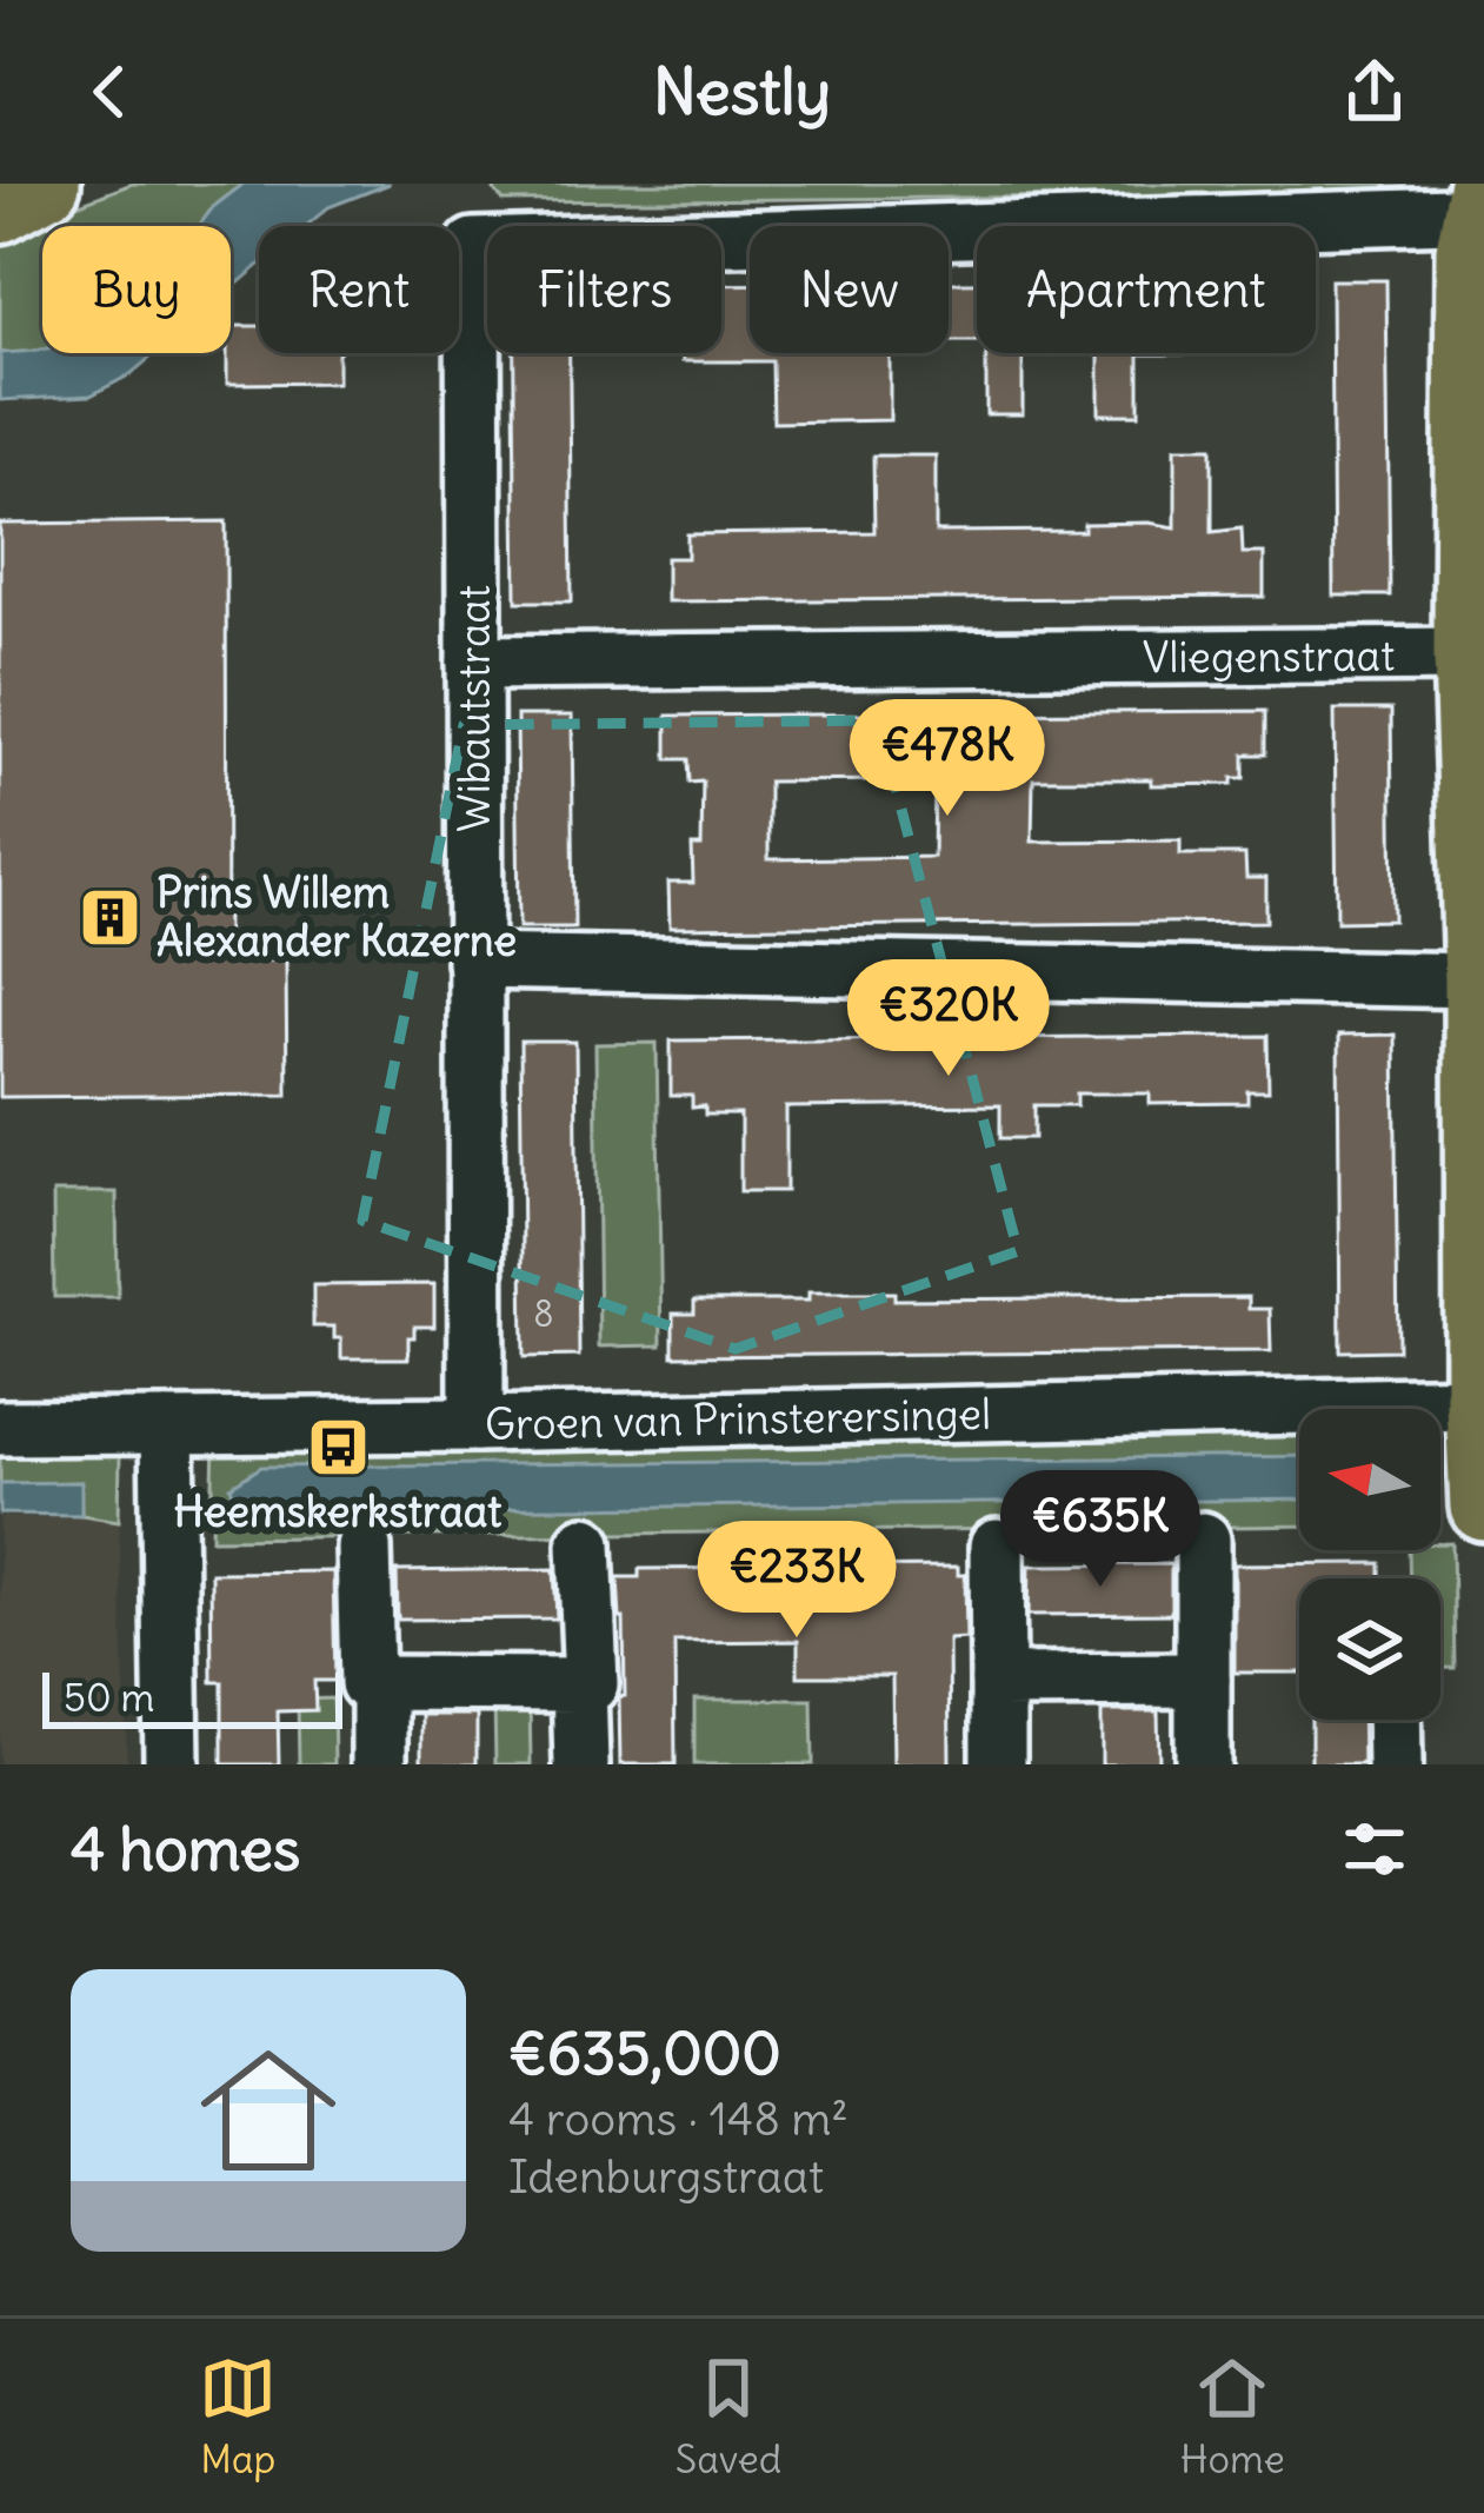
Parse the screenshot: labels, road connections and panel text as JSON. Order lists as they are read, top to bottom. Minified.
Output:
{"streets":{"street":["Vliegenstraat","Wibautstraat","Groen van Prinsterersingel"]},"crossings":[["Vliegenstraat","Wibautstraat"],["Wibautstraat","Groen van Prinsterersingel"]],"places":{"building":["Prins Willem Alexander Kazerne"],"bus stop":["Heemskerkstraat"]},"house_numbers":["8"],"scale_bar":"50 m","north":"left","page":{"header":"Nestly","chip":["Buy","Rent","Filters","New","Apartment"],"price":["€478K","€320K","€635K","€233K"],"scale":"50 m","heading":"4 homes","list":[{"name":"€635,000","note":"4 rooms · 148 m² · Idenburgstraat"}],"tabs":["Map","Saved","Home"]}}
